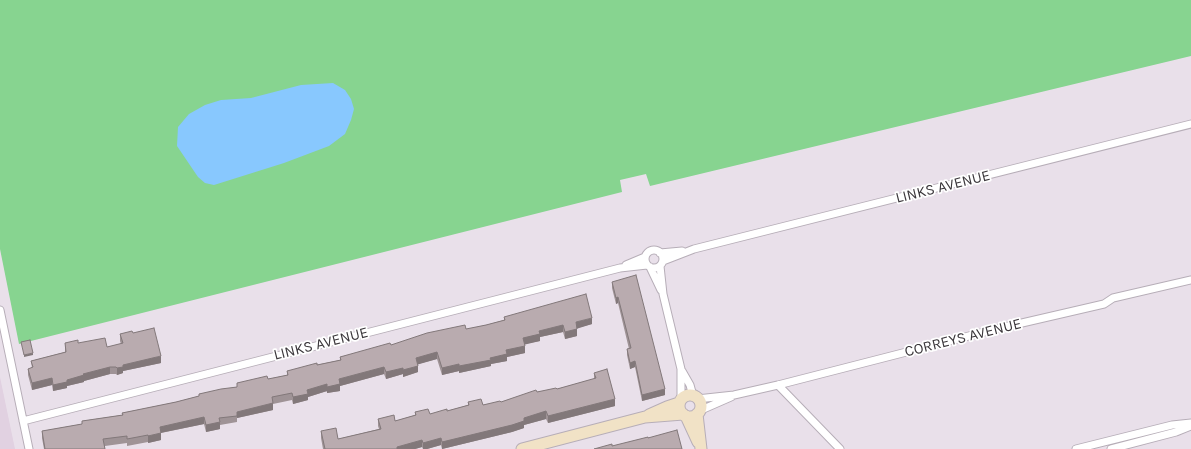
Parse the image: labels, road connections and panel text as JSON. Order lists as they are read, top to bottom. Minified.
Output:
{"streets":{"street":["LINKS AVENUE","CORREYS AVENUE"]}}
